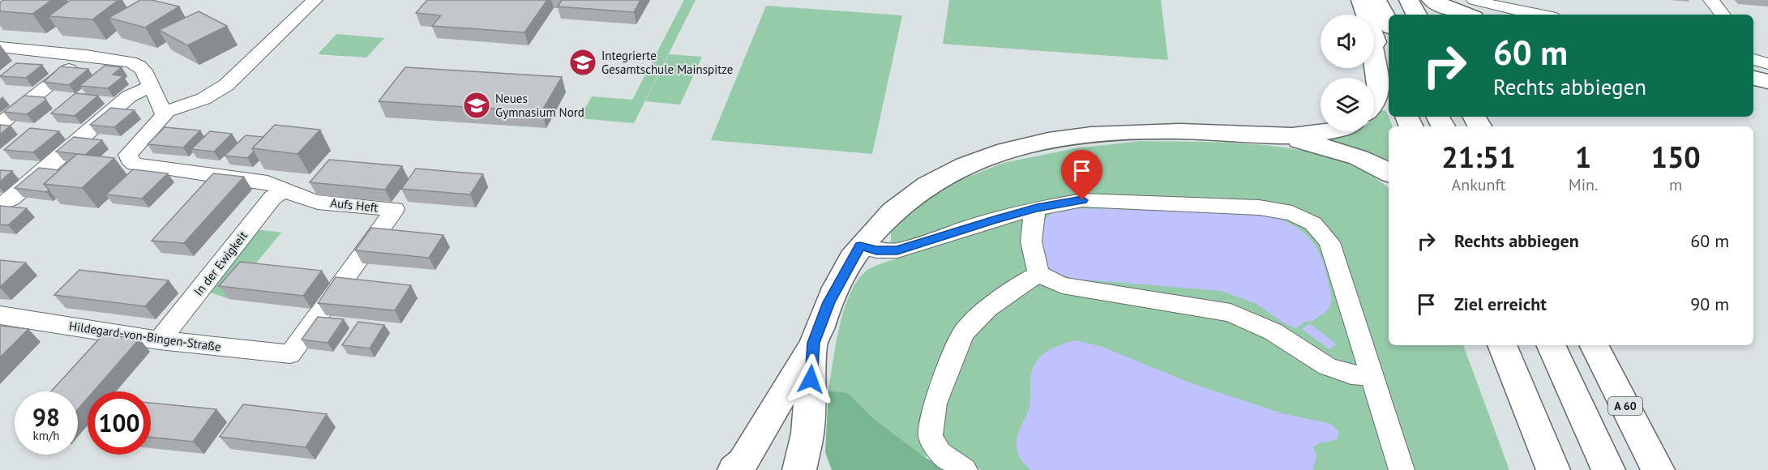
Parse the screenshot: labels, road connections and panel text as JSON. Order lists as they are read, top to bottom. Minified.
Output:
{"streets":{"highway":["A 60"],"street":["Aufs Heft","In der Ewigkeit","Hildegard-von-Bingen-Straße"]},"crossings":[["Aufs Heft","In der Ewigkeit"],["Aufs Heft","Hildegard-von-Bingen-Straße"],["In der Ewigkeit","Hildegard-von-Bingen-Straße"]],"places":{"school or university":["Integrierte Gesamtschule Mainspitze","Neues Gymnasium Nord"]},"page":{"turn":["60 m","Rechts abbiegen"],"eta":["21:51","Ankunft","1","Min.","150","m"],"list":[{"name":"Rechts abbiegen","value":"60 m"},{"name":"Ziel erreicht","value":"90 m"}],"speed":"98 km/h","limit":"100"}}
